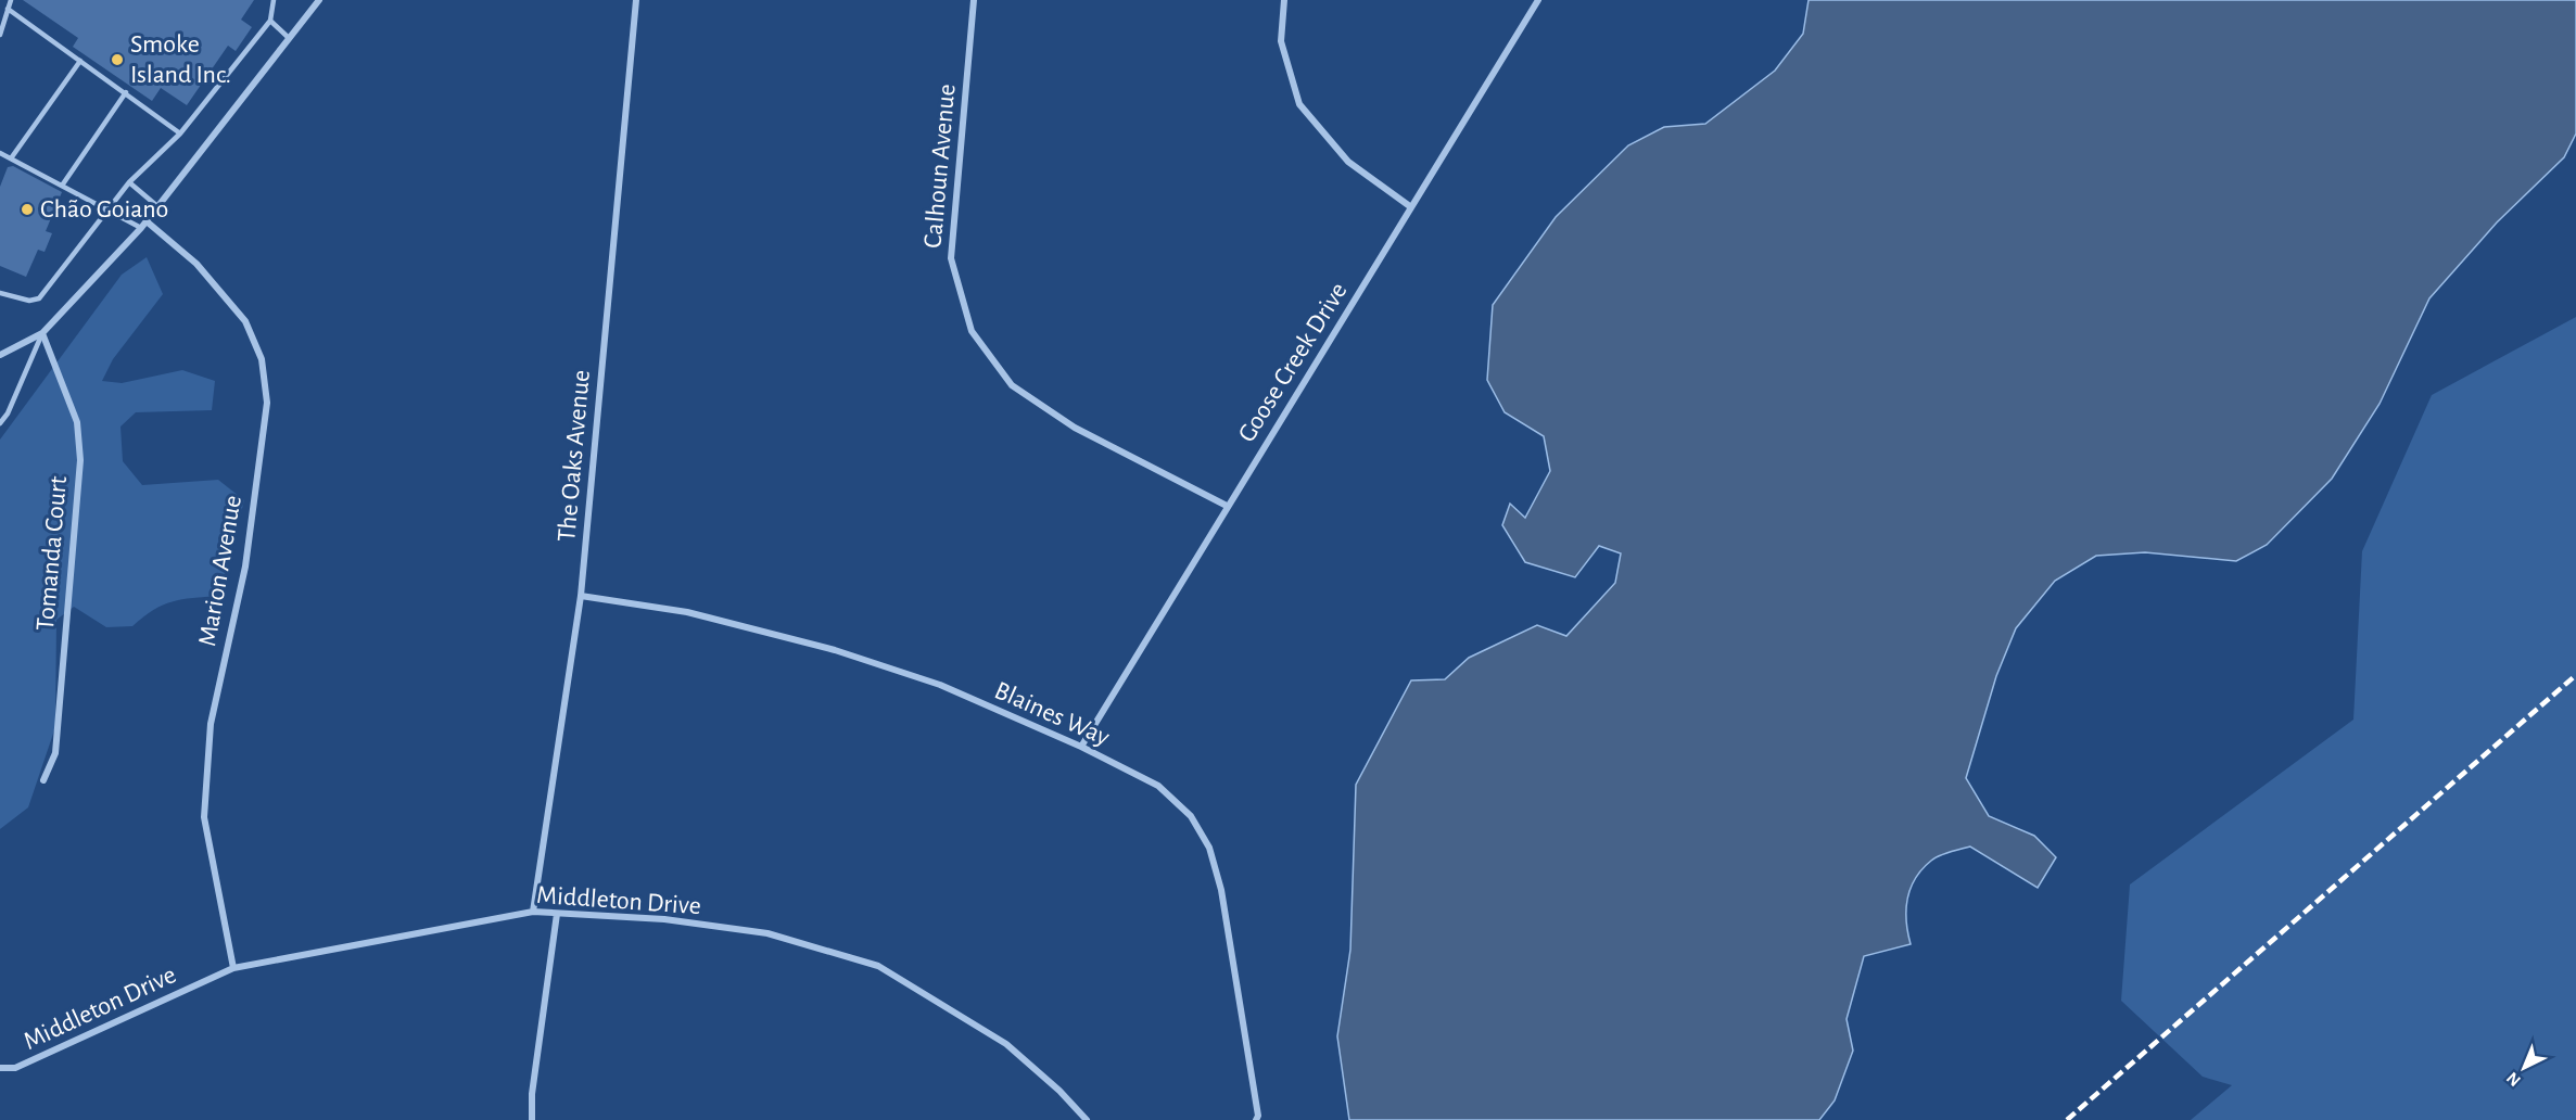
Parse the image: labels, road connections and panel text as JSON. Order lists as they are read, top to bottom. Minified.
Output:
{"streets":{"street":["Calhoun Avenue","Goose Creek Drive","The Oaks Avenue","Tomanda Court","Marion Avenue","Blaines Way","Middleton Drive"]},"crossings":[["Calhoun Avenue","Goose Creek Drive"],["Goose Creek Drive","Blaines Way"],["The Oaks Avenue","Blaines Way"],["The Oaks Avenue","Middleton Drive"],["Marion Avenue","Middleton Drive"]],"places":["Smoke Island Inc.","Chão Goiano"],"north":"bottom left"}
